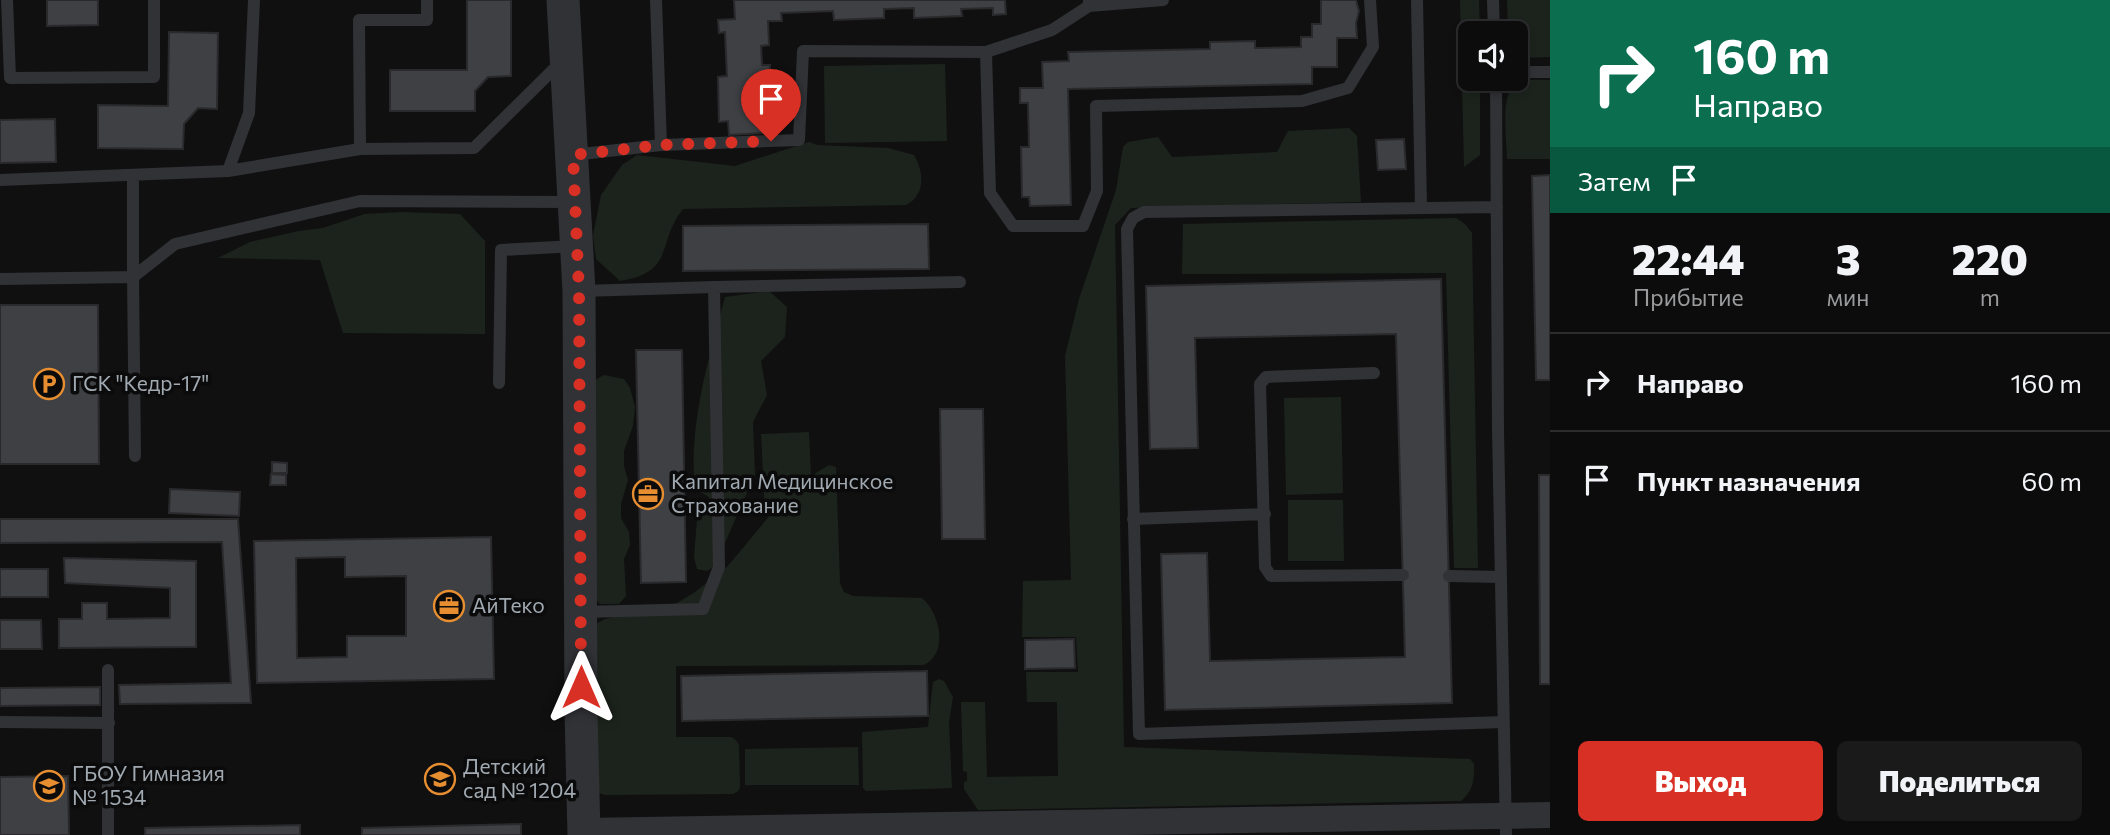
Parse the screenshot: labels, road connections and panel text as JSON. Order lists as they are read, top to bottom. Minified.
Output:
{"places":{"parking":["ГСК \"Кедр-17\""],"office":["Капитал Медицинское Страхование","АйТеко"],"school or university":["Детский сад № 1204","ГБОУ Гимназия № 1534"]},"page":{"turn":["160 m","Направо"],"then":"Затем","eta":["22:44","Прибытие","3","мин","220","m"],"list":[{"name":"Направо","value":"160 m"},{"name":"Пункт назначения","value":"60 m"}],"buttons":["Выход","Поделиться"]}}
